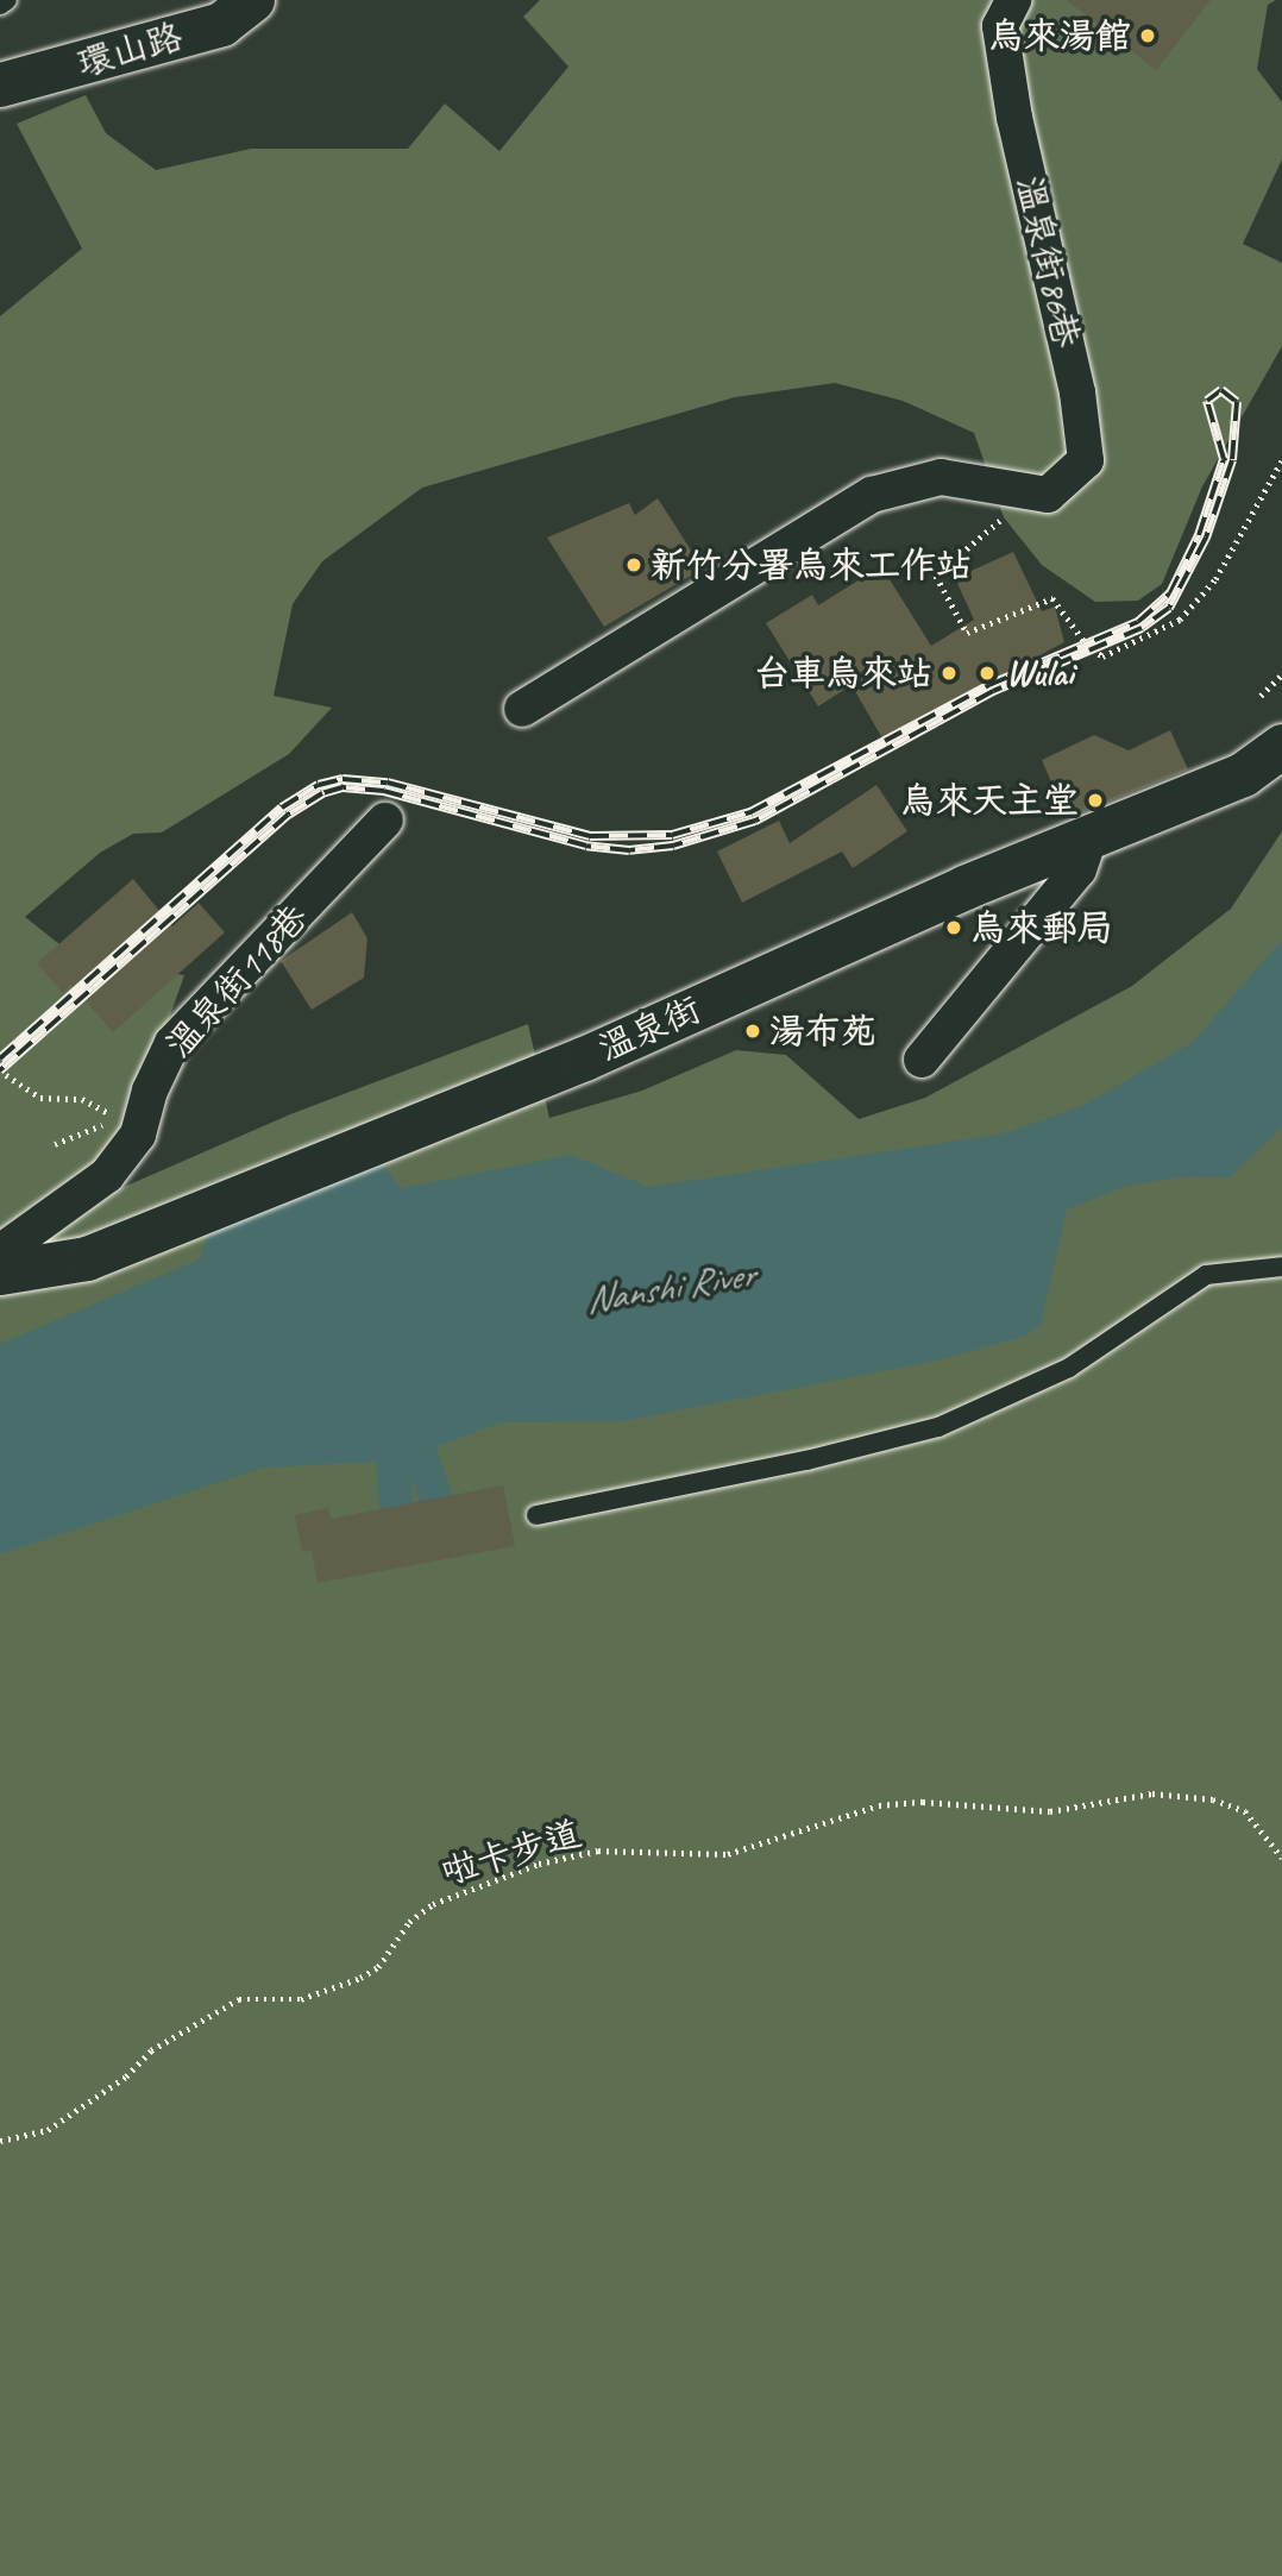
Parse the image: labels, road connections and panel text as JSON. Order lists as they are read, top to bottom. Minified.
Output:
{"streets":{"street":["環山路","溫泉街86巷","溫泉街118巷","溫泉街"],"path":["啦卡步道"]},"water":["Nanshi River"],"places":["烏來湯館","新竹分署烏來工作站","台車烏來站","Wulai","烏來天主堂","烏來郵局","湯布苑"]}
